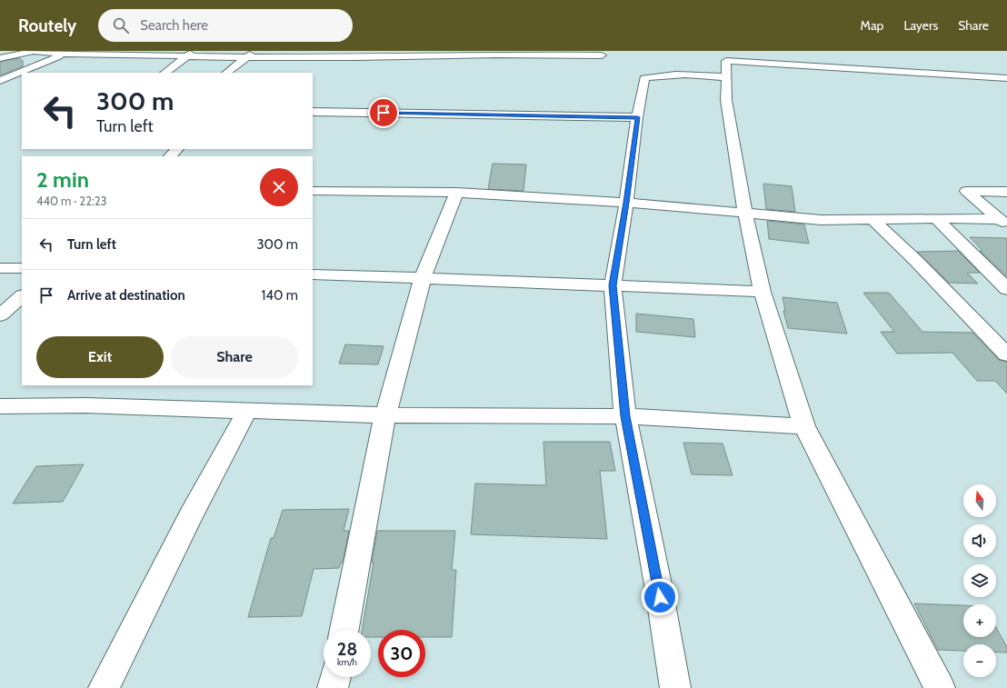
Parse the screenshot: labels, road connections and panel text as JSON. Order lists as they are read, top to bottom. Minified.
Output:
{"north":"top","page":{"header":"Routely","search":"Search here","nav":["Map","Layers","Share"],"turn":["300 m","Turn left"],"heading":["2 min","440 m · 22:23"],"list":[{"name":"Turn left","value":"300 m"},{"name":"Arrive at destination","value":"140 m"}],"buttons":["Exit","Share"],"map_buttons":["+","−"],"speed":"28 km/h","limit":"30"}}
